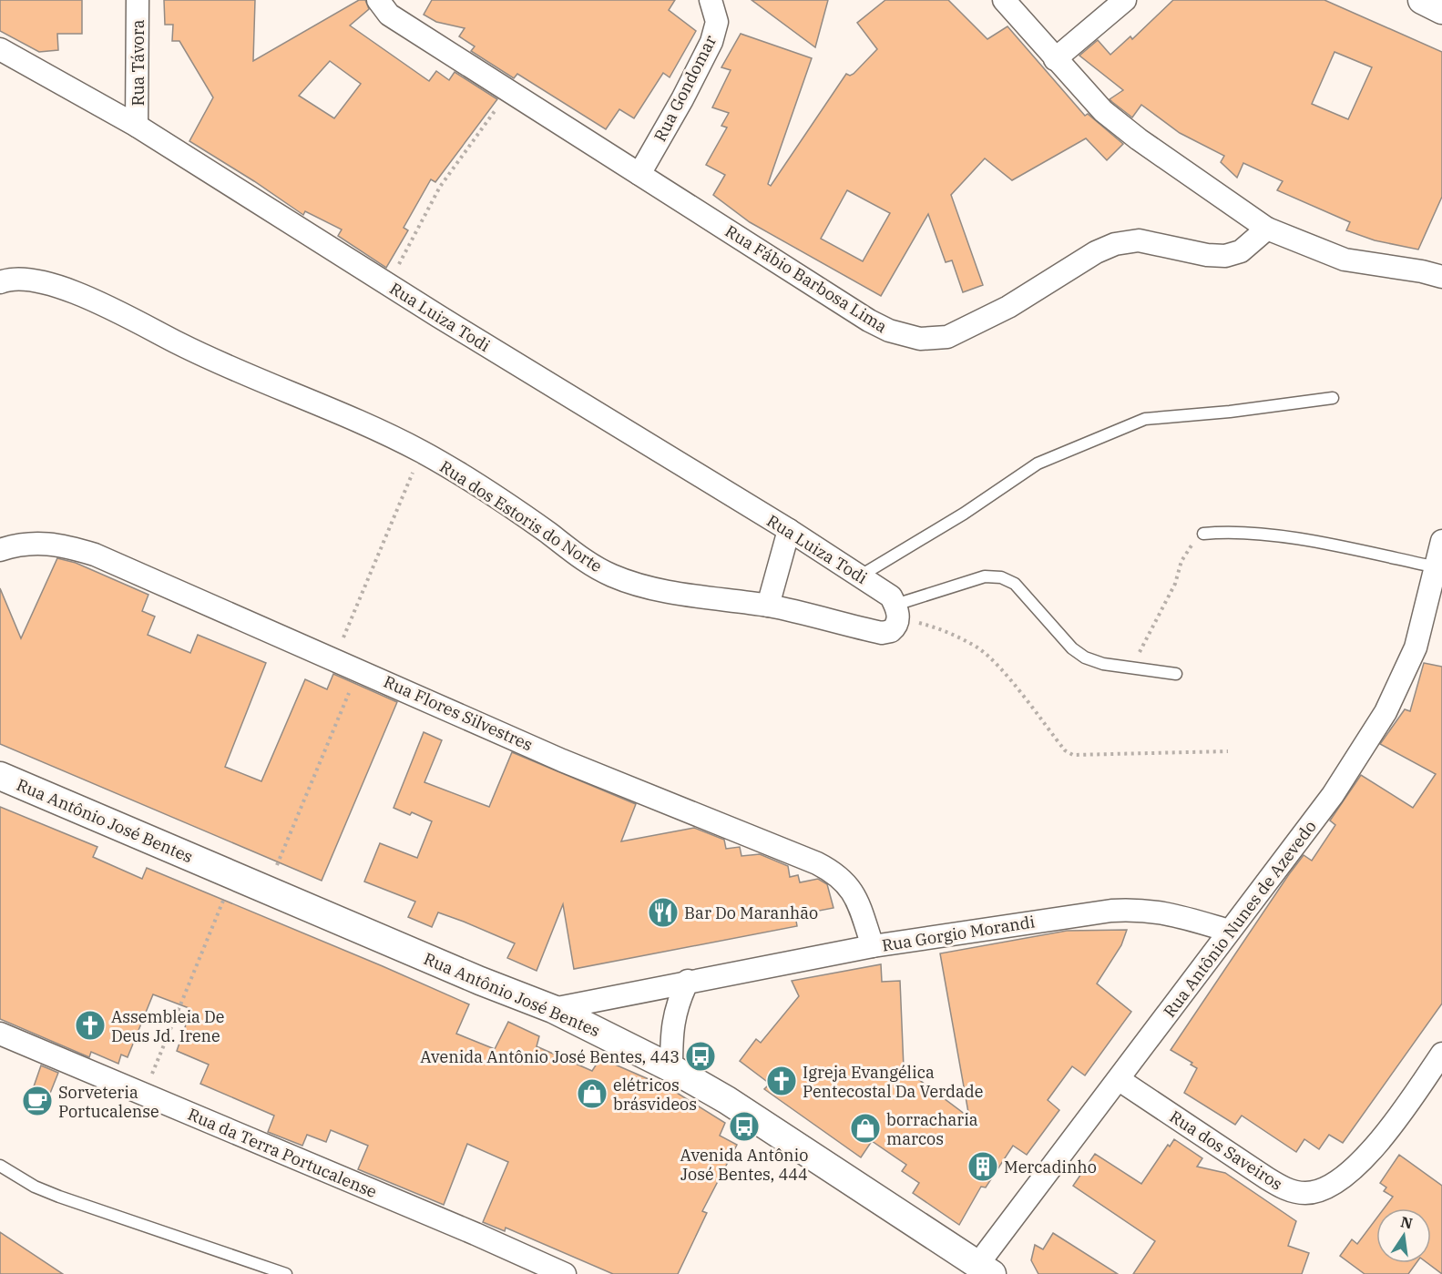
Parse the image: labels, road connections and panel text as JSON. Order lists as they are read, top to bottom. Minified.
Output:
{"streets":{"street":["Rua Távora","Rua Gondomar","Rua Fábio Barbosa Lima","Rua Luiza Todi","Rua dos Estoris do Norte","Rua Flores Silvestres","Rua Antônio José Bentes","Rua Antônio Nunes de Azevedo","Rua Gorgio Morandi","Rua dos Saveiros","Rua da Terra Portucalense"]},"crossings":[["Rua Távora","Rua Luiza Todi"],["Rua Gondomar","Rua Fábio Barbosa Lima"],["Rua Flores Silvestres","Rua Gorgio Morandi"],["Rua Antônio José Bentes","Rua Antônio Nunes de Azevedo"],["Rua Antônio José Bentes","Rua Gorgio Morandi"],["Rua Antônio Nunes de Azevedo","Rua Gorgio Morandi"],["Rua Antônio Nunes de Azevedo","Rua dos Saveiros"]],"places":{"restaurant":["Bar Do Maranhão"],"church":["Assembleia De Deus Jd. Irene","Igreja Evangélica Pentecostal Da Verdade"],"bus stop":["Avenida Antônio José Bentes, 443","Avenida Antônio José Bentes, 444"],"shop":["elétricos brásvideos","borracharia marcos"],"cafe":["Sorveteria Portucalense"],"building":["Mercadinho"]},"north":"top"}
